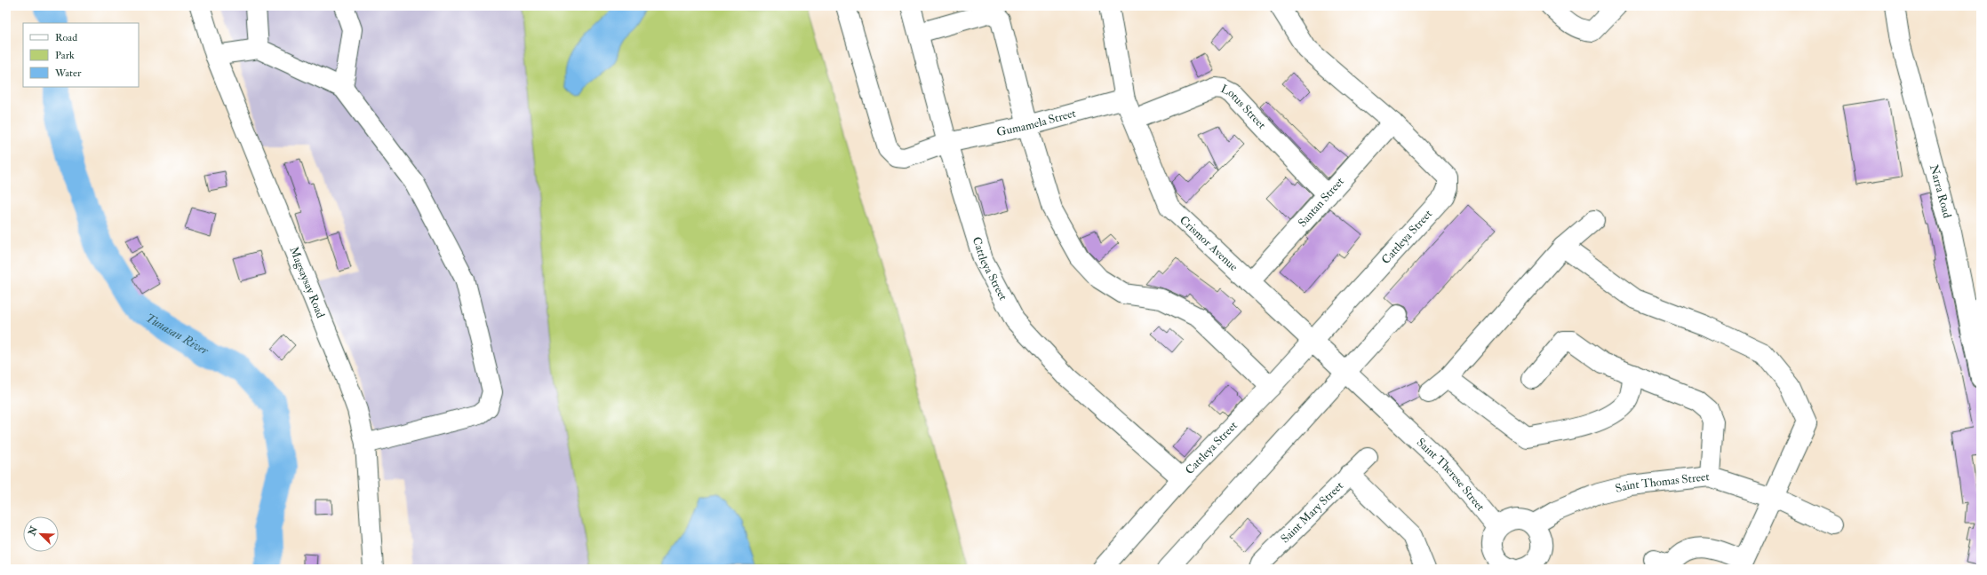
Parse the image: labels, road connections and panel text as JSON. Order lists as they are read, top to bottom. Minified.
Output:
{"streets":{"street":["Lotus Street","Gumamela Street","Narra Road","Santan Street","Cattleya Street","Crismor Avenue","Magsaysay Road","Saint Therese Street","Saint Thomas Street","Saint Mary Street"]},"crossings":[["Lotus Street","Santan Street"],["Lotus Street","Crismor Avenue"],["Gumamela Street","Cattleya Street"],["Gumamela Street","Crismor Avenue"],["Santan Street","Cattleya Street"],["Santan Street","Crismor Avenue"],["Cattleya Street","Crismor Avenue"],["Crismor Avenue","Saint Therese Street"],["Saint Therese Street","Saint Thomas Street"]],"water":["Tunasan River"],"legend":["Road","Park","Water"],"north":"top left"}
